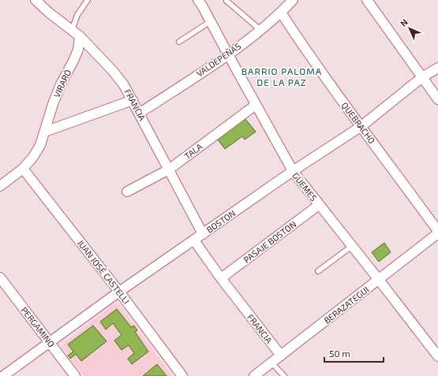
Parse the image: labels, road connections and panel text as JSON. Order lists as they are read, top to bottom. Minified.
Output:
{"streets":{"street":["VALDEPEÑAS","VIRARÓ","FRANCIA","QUEBRACHO","TALA","GÜEMES","BOSTON","PASAJE BOSTON","JUAN JOSÉ CASTELLI","BERAZATEGUI","PERGAMINO"]},"crossings":[["VALDEPEÑAS","FRANCIA"],["VALDEPEÑAS","QUEBRACHO"],["VALDEPEÑAS","GÜEMES"],["VIRARÓ","FRANCIA"],["FRANCIA","TALA"],["FRANCIA","BOSTON"],["FRANCIA","PASAJE BOSTON"],["FRANCIA","BERAZATEGUI"],["QUEBRACHO","BOSTON"],["TALA","GÜEMES"],["GÜEMES","BOSTON"],["GÜEMES","PASAJE BOSTON"],["GÜEMES","BERAZATEGUI"],["BOSTON","JUAN JOSÉ CASTELLI"],["BOSTON","PERGAMINO"]],"districts":["BARRIO PALOMA DE LA PAZ"],"scale_bar":"50 m","north":"top left"}
